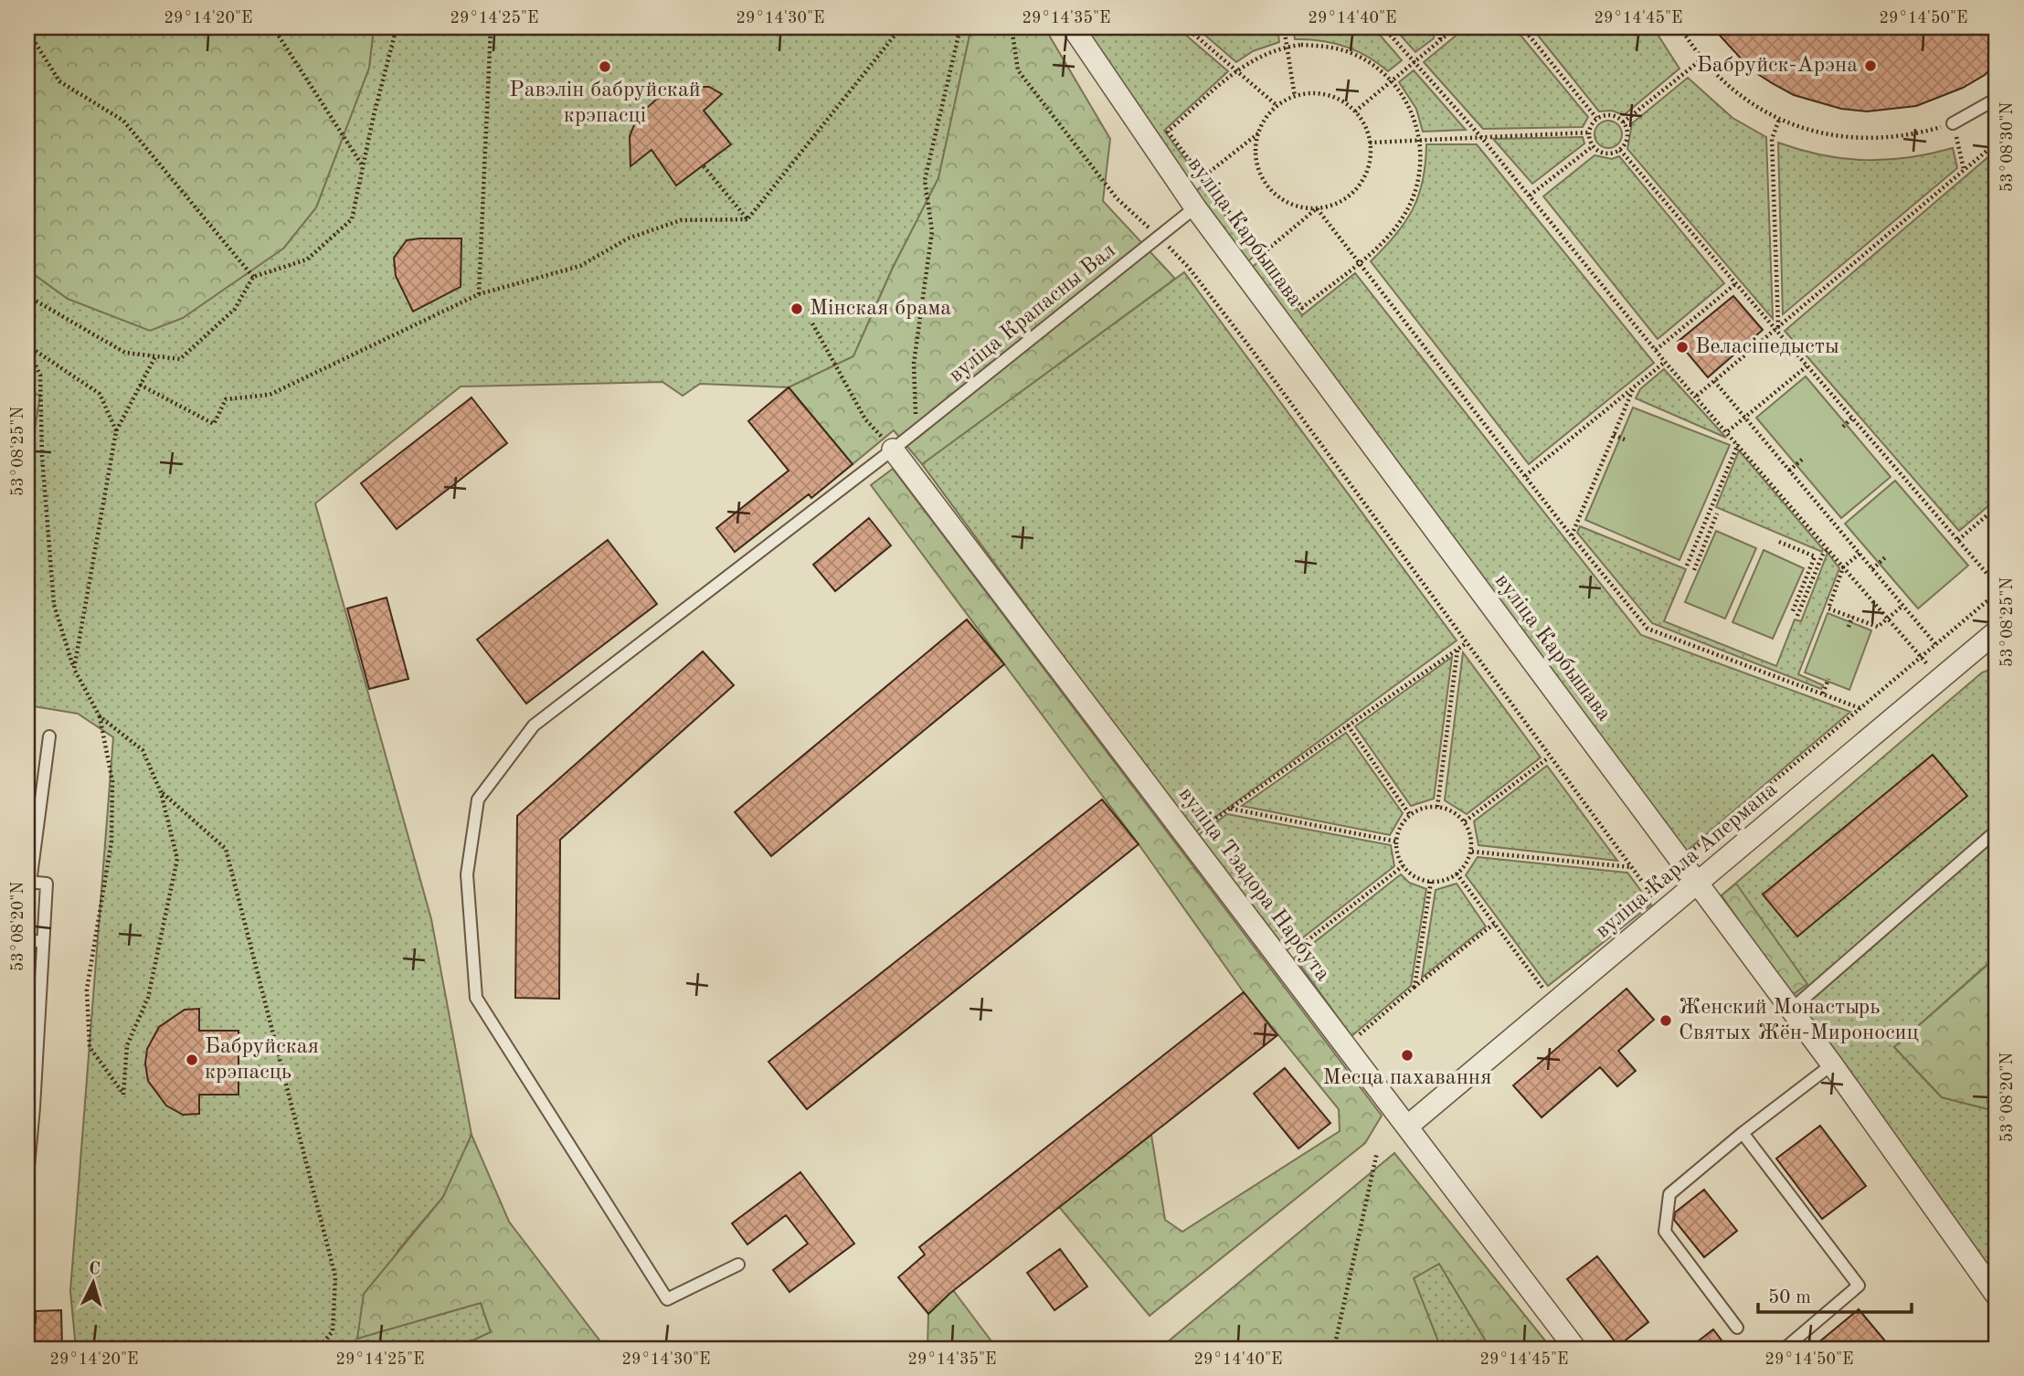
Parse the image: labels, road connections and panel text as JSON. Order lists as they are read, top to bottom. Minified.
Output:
{"streets":{"street":["вуліца Карбышава","вуліца Карла Апермана","вуліца Тэадора Нарбута"],"lane":["вуліца Крапасны Вал"]},"crossings":[["вуліца Карбышава","вуліца Крапасны Вал"],["вуліца Карбышава","вуліца Карла Апермана"],["вуліца Крапасны Вал","вуліца Тэадора Нарбута"],["вуліца Карла Апермана","вуліца Тэадора Нарбута"]],"places":["Бабруйск-Арэна","Равэлін бабруйскай крэпасці","Мінская брама","Веласіпедысты","Женский Монастырь Святых Жён-Мироносиц","Месца пахавання","Бабруйская крэпасць"],"scale_bar":"50 m","north":"top","coordinates":["29°14'20\"E","29°14'25\"E","29°14'30\"E","29°14'35\"E","29°14'40\"E","29°14'45\"E","29°14'50\"E","53°08'30\"N","53°08'25\"N","53°08'20\"N"]}
